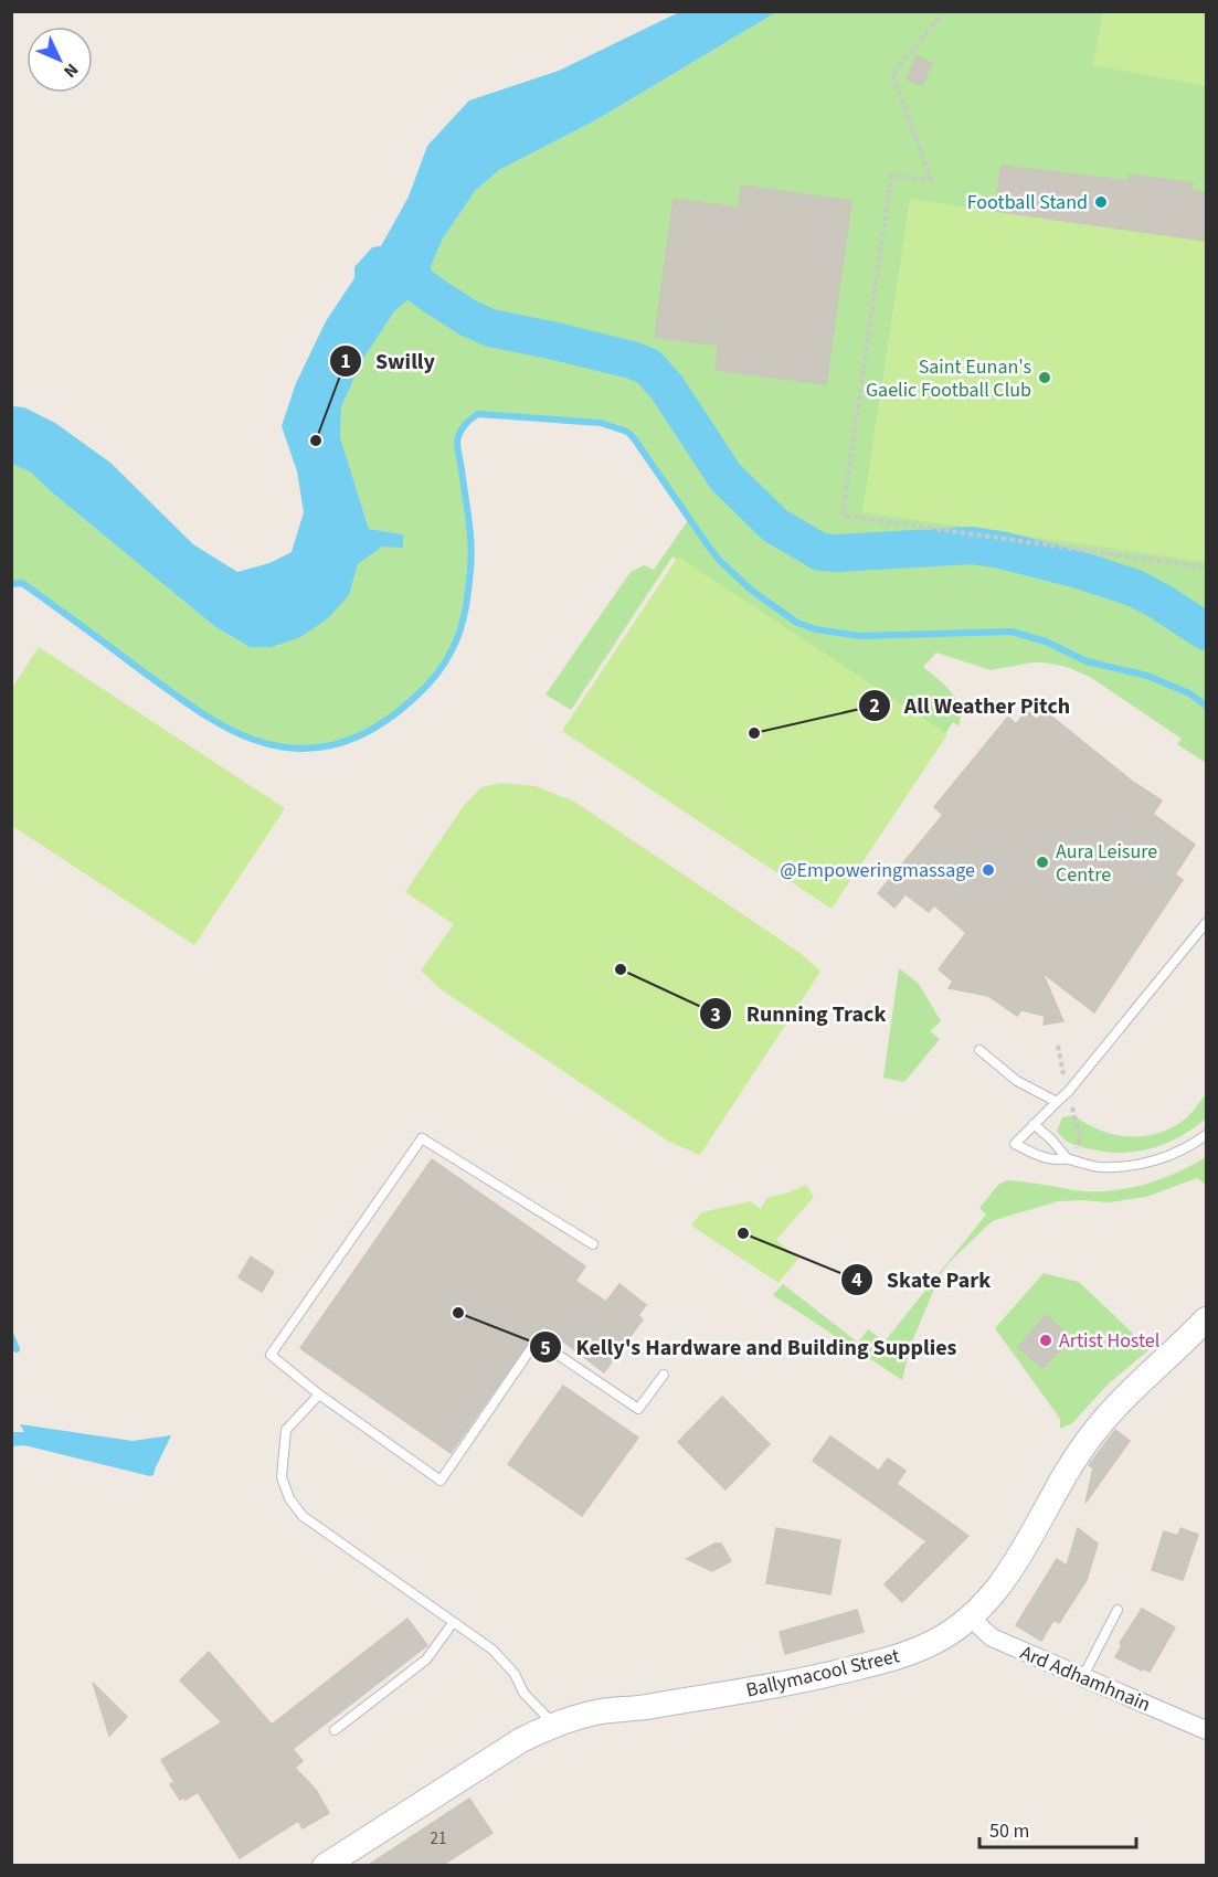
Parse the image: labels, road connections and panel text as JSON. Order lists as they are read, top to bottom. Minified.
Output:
{"streets":{"main road":["Ballymacool Street"],"street":["Ard Adhamhnain"]},"crossings":[["Ballymacool Street","Ard Adhamhnain"]],"places":["Football Stand","Saint Eunan's Gaelic Football Club","Swilly","All Weather Pitch","Aura Leisure Centre","@Empoweringmassage","Running Track","Skate Park","Kelly's Hardware and Building Supplies","Artist Hostel"],"house_numbers":["21"],"scale_bar":"50 m","north":"bottom right"}
